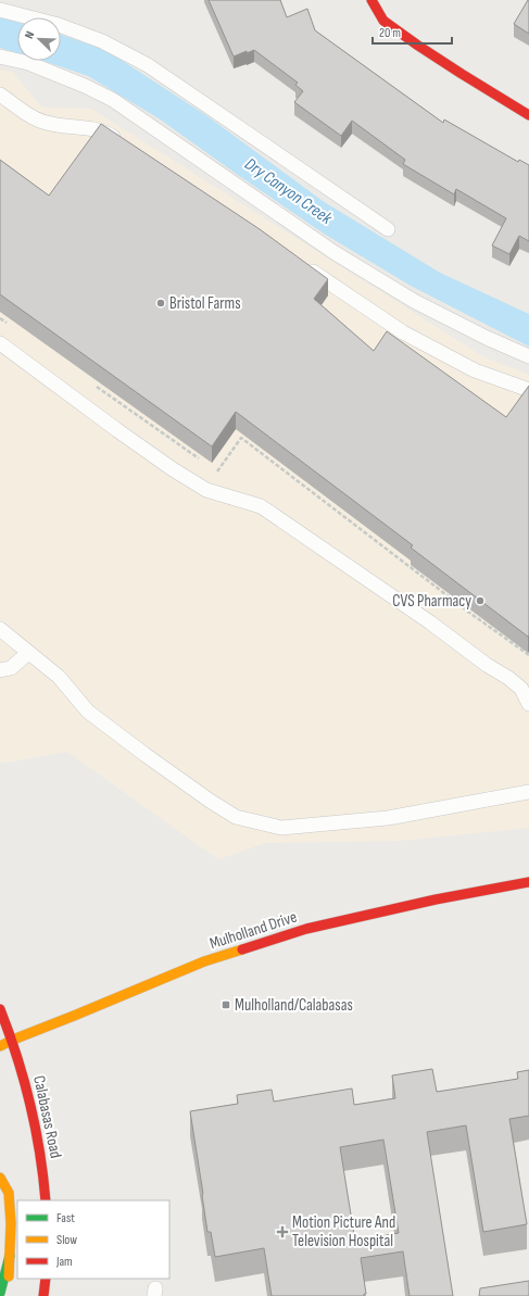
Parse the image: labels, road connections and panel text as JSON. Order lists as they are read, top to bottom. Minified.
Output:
{"streets":{"main road":["Mulholland Drive","Calabasas Road"]},"crossings":[["Mulholland Drive","Calabasas Road"]],"water":["Dry Canyon Creek"],"places":{"other":["Bristol Farms","CVS Pharmacy"],"transit":["Mulholland/Calabasas"],"health":["Motion Picture And Television Hospital"]},"legend":["Fast","Slow","Jam"],"scale_bar":"20 m","north":"top left"}
